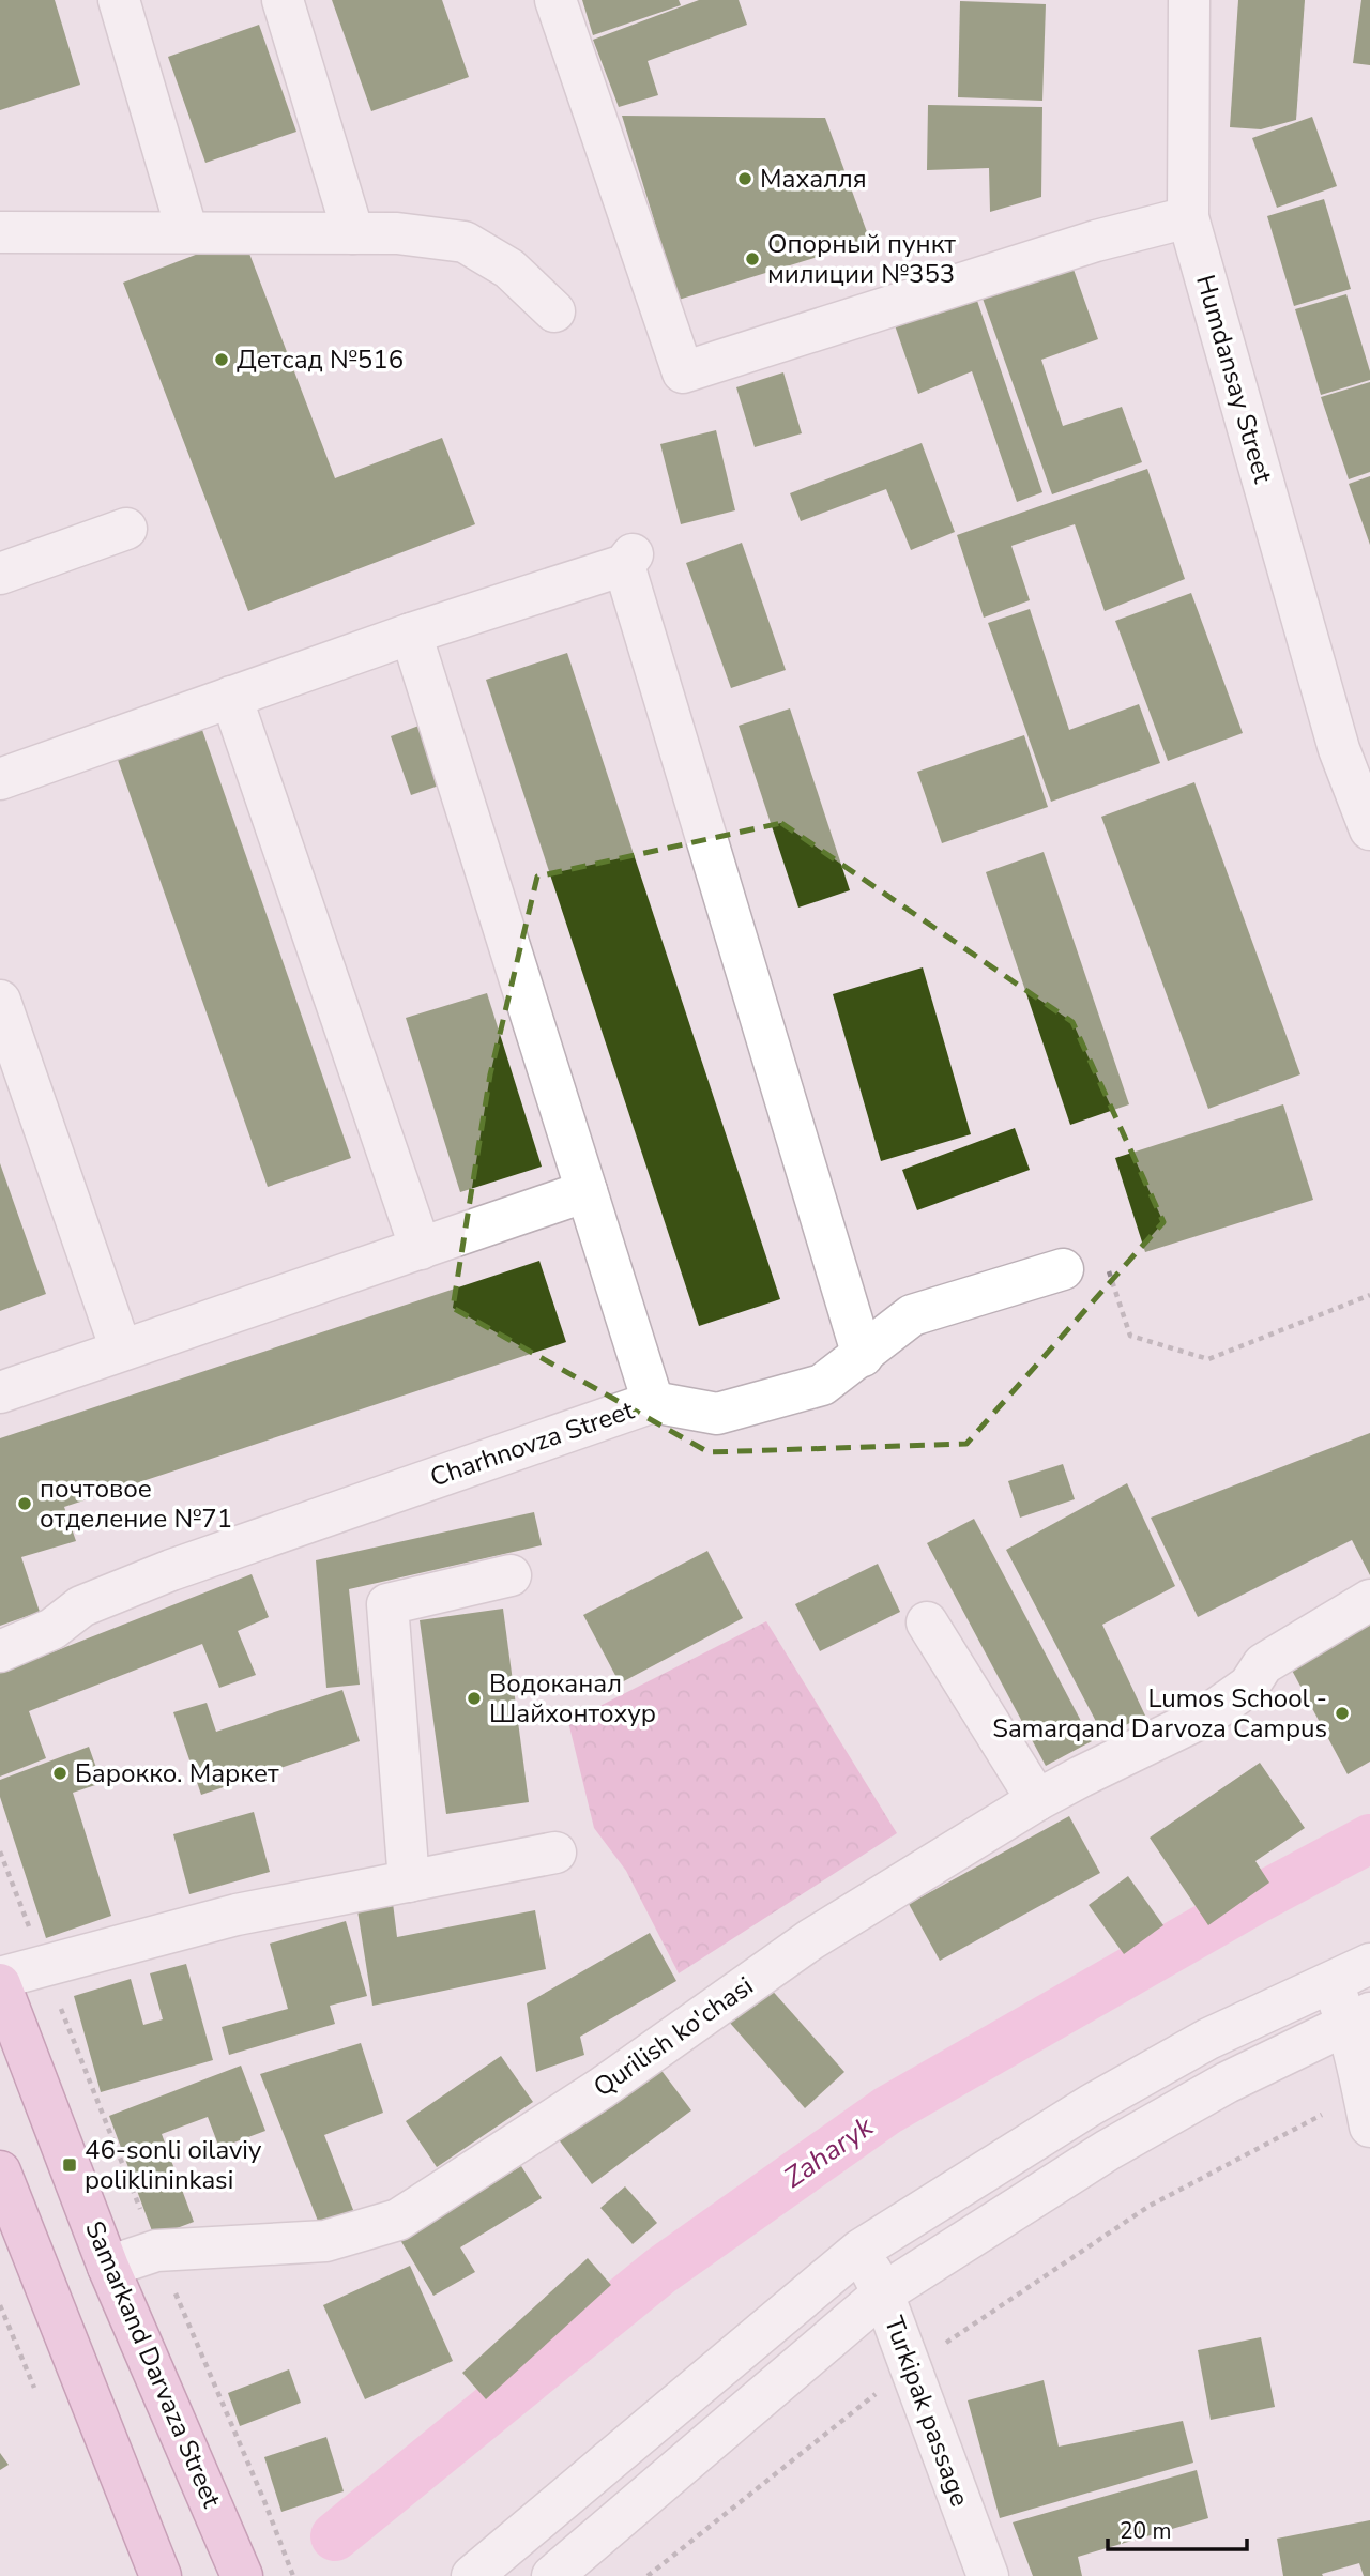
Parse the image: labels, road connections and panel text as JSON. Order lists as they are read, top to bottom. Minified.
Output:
{"streets":{"main road":["Samarkand Darvaza Street"],"street":["Humdansay Street","Charhnovza Street","Qurilish ko'chasi","Turkipak passage"]},"crossings":[["Qurilish ko'chasi","Samarkand Darvaza Street"]],"water":["Zaharyk"],"places":{"other":["Махалля","Опорный пункт милиции №353","Детсад №516","почтовое отделение №71","Водоканал Шайхонтохур","Lumos School - Samarqand Darvoza Campus","Барокко. Маркет"],"transit":["46-sonli oilaviy poliklininkasi"]},"scale_bar":"20 m"}
